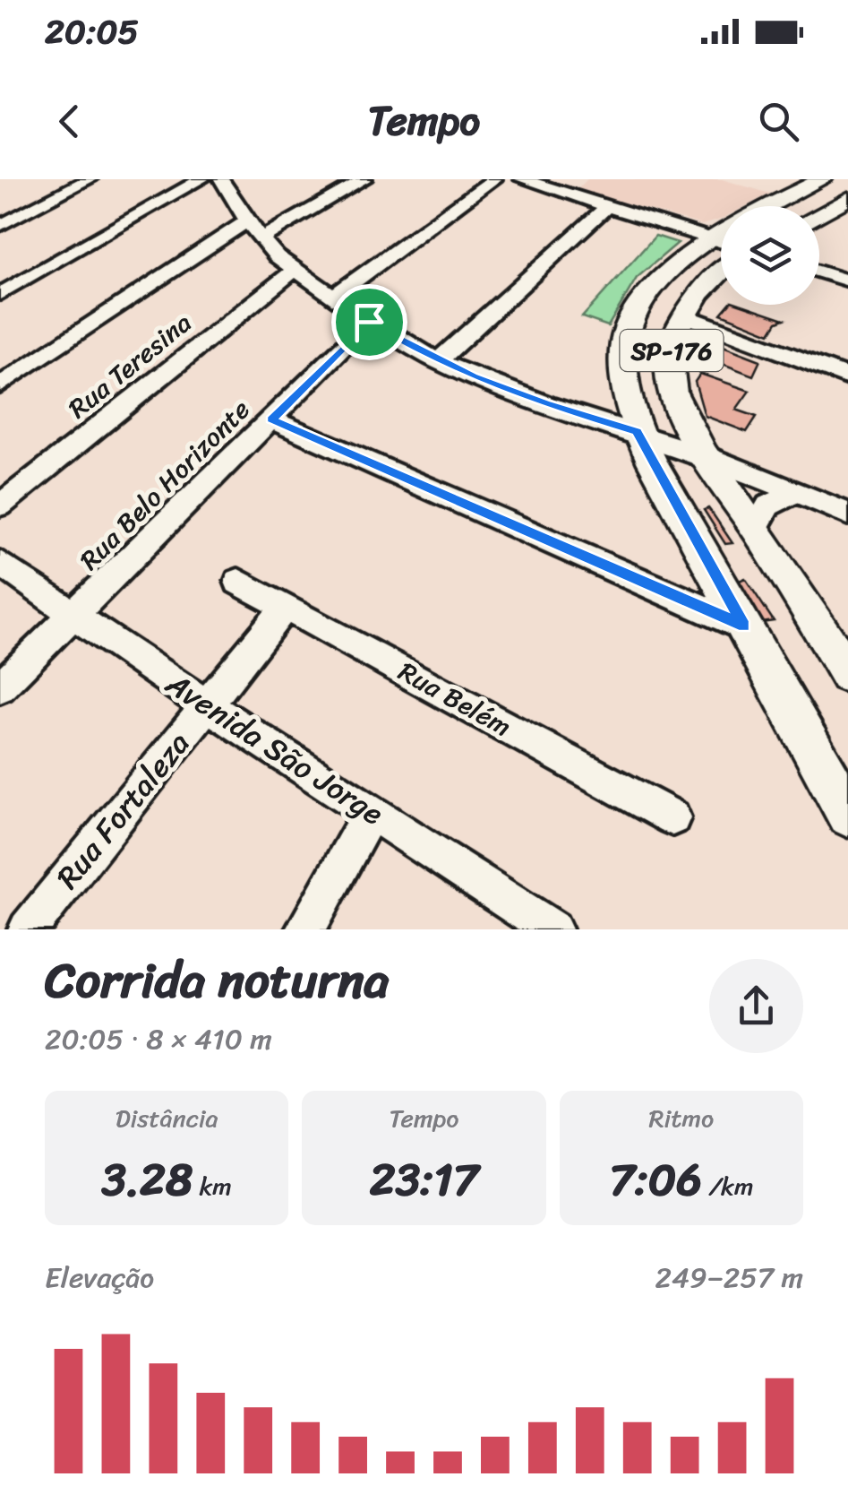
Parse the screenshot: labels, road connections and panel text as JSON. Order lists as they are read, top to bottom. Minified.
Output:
{"streets":{"main road":["SP-176"],"street":["Rua Teresina","Rua Belo Horizonte","Rua Belém","Avenida São Jorge","Rua Fortaleza"]},"crossings":[["Rua Belo Horizonte","Avenida São Jorge"],["Rua Belém","Rua Fortaleza"],["Avenida São Jorge","Rua Fortaleza"]],"page":{"status":"20:05","header":"Tempo","heading":["Corrida noturna","20:05 · 8 × 410 m"],"stats":[["Distância","3.28 km"],["Tempo","23:17"],["Ritmo","7:06 /km"]],"chart":["Elevação","249–257 m"]}}
